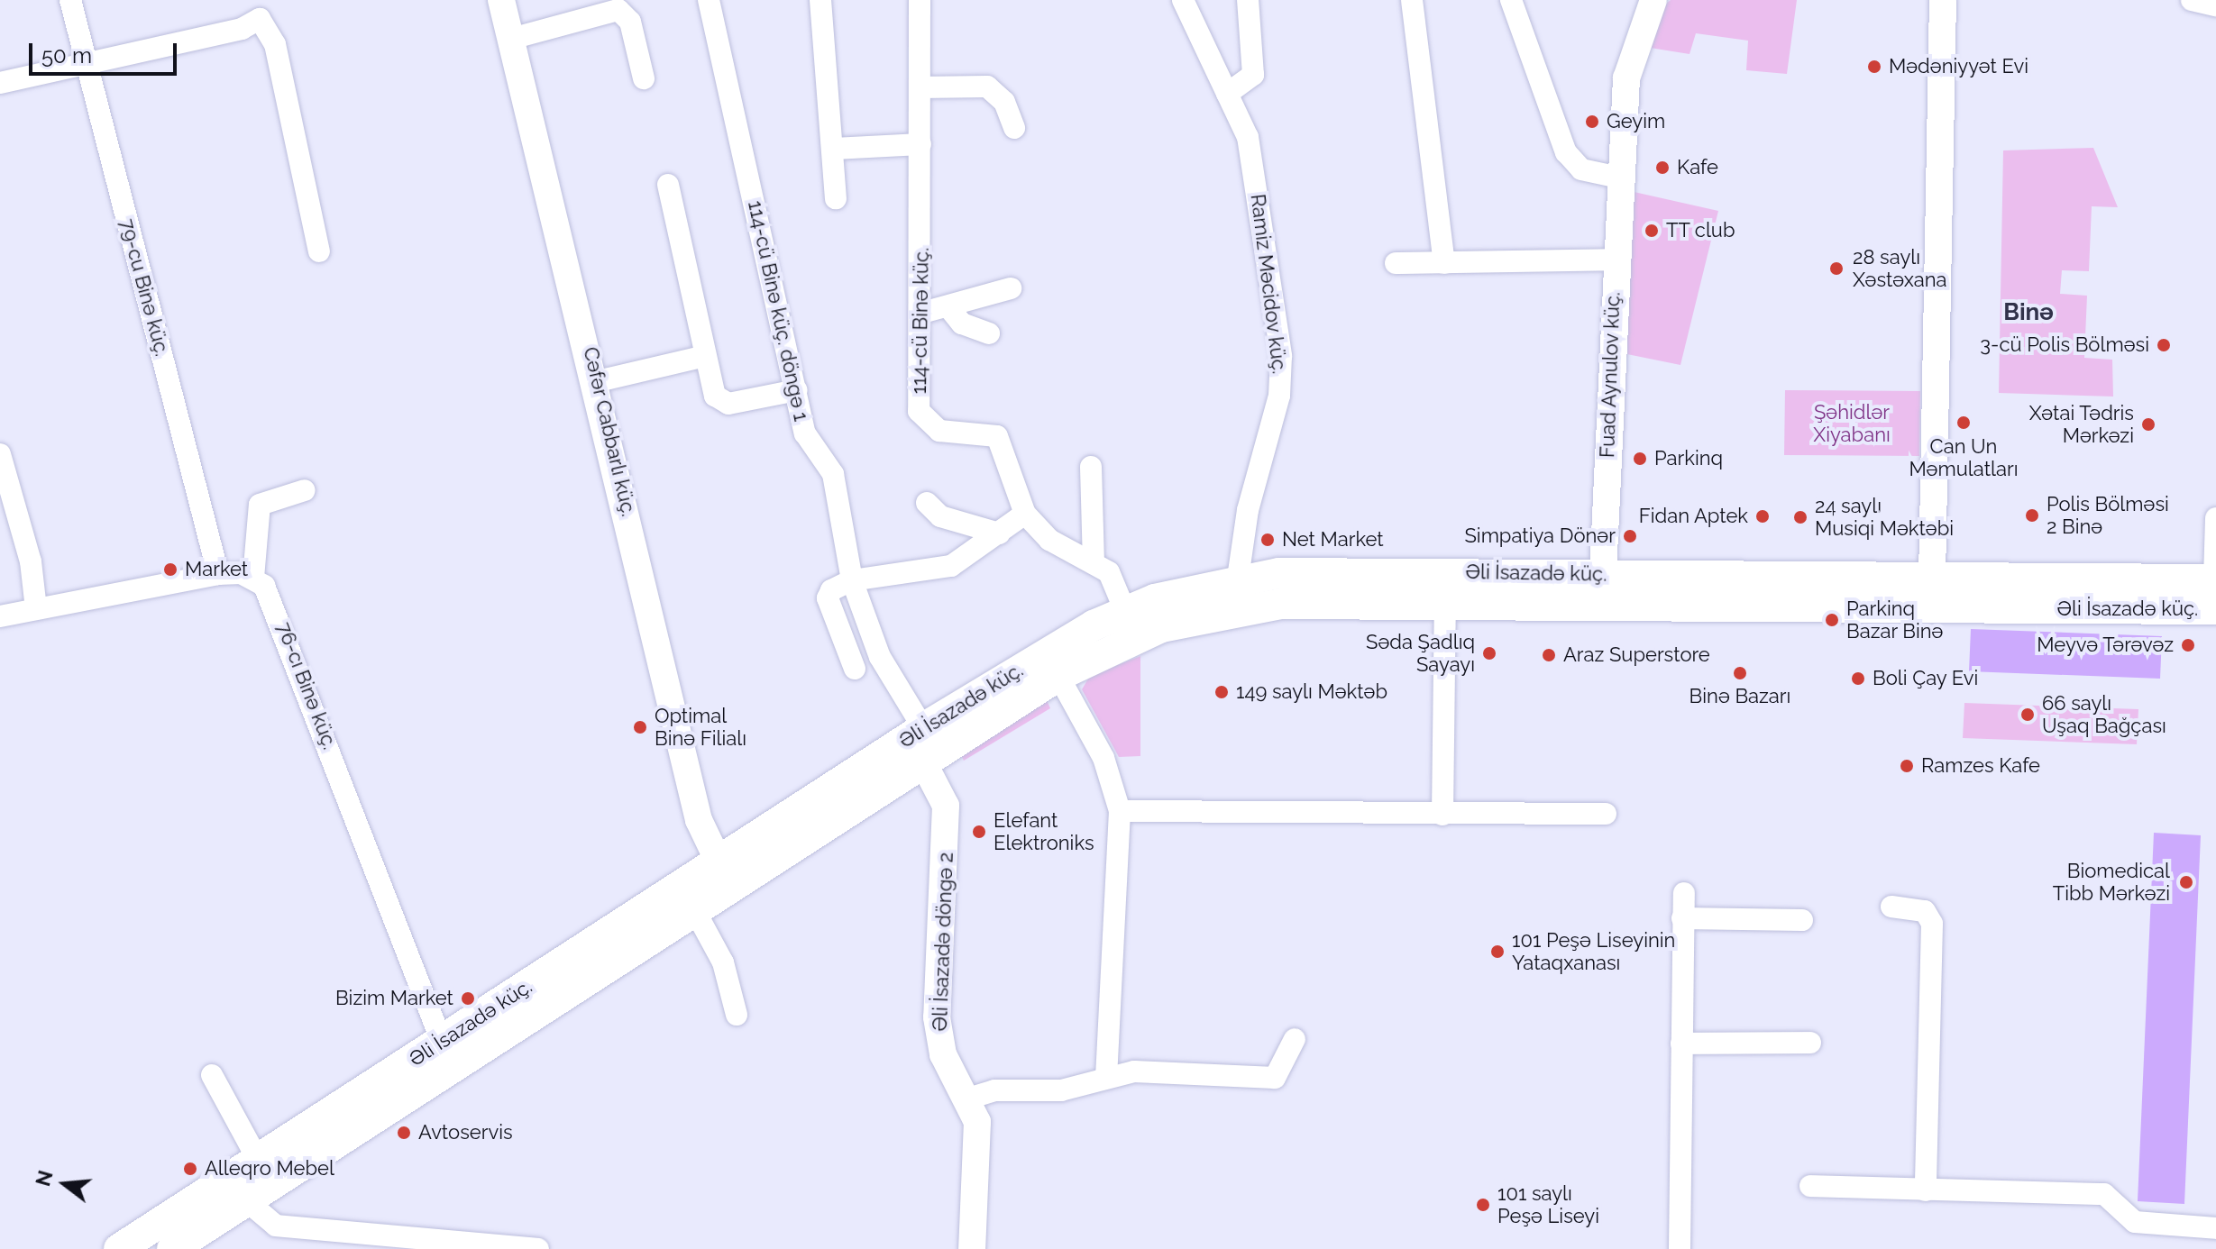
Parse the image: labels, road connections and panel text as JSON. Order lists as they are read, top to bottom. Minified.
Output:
{"streets":{"main road":["Əli İsazadə küç."],"street":["Ramiz Məcidov küç.","79-cu Binə küç.","114-cü Binə küç. döngə 1","114-cü Binə küç.","Fuad Aynulov küç.","Cəfər Cabbarlı küç.","76-cı Binə küç.","Əli İsazadə döngə 2"]},"crossings":[["Ramiz Məcidov küç.","Əli İsazadə küç."],["114-cü Binə küç. döngə 1","Əli İsazadə küç."],["114-cü Binə küç.","Əli İsazadə küç."],["Fuad Aynulov küç.","Əli İsazadə küç."],["Cəfər Cabbarlı küç.","Əli İsazadə küç."],["Əli İsazadə küç.","76-cı Binə küç."],["Əli İsazadə küç.","Əli İsazadə döngə 2"]],"districts":["Binə"],"parks":["Şəhidlər Xiyabanı"],"places":["Mədəniyyət Evi","Geyim","Kafe","TT club","28 saylı Xəstəxana","3-cü Polis Bölməsi","Can Un Məmulatları","Xətai Tədris Mərkəzi","Parkinq","Polis Bölməsi 2 Binə","Fidan Aptek","24 saylı Musiqi Məktəbi","Simpatiya Dönər","Net Market","Market","Parkinq Bazar Binə","Meyvə Tərəvəz","Səda Şadlıq Sayayı","Araz Superstore","Binə Bazarı","Boli Çay Evi","149 saylı Məktəb","66 saylı Uşaq Bağçası","Optimal Binə Filialı","Ramzes Kafe","Elefant Elektroniks","Biomedical Tibb Mərkəzi","101 Peşə Liseyinin Yataqxanası","Bizim Market","Avtoservis","Alleqro Mebel","101 saylı Peşə Liseyi"],"scale_bar":"50 m","north":"left"}
